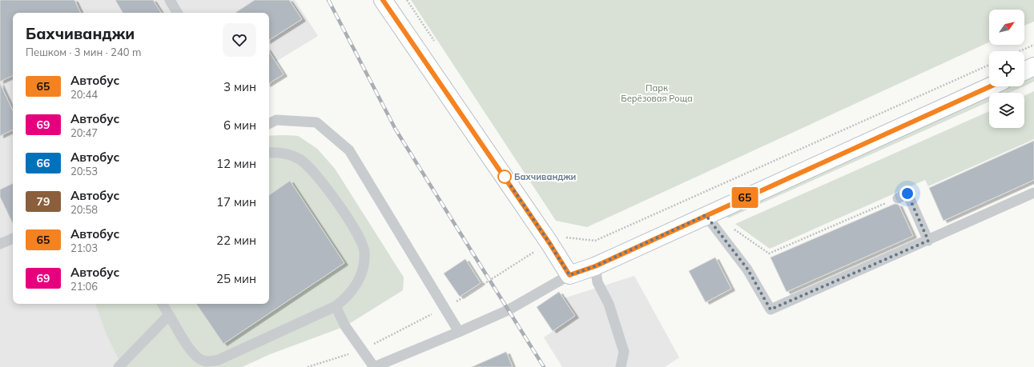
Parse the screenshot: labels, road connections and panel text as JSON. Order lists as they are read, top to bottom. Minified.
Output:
{"parks":["Парк Берёзовая Роща"],"places":["Бахчиванджи"],"lines":["bus line 65"],"north":"top right","page":{"on_map":"65","heading":["Бахчиванджи","Пешком · 3 мин · 240 m"],"list":[{"mark":"65","name":"Автобус","note":"20:44","value":"3 мин"},{"mark":"69","name":"Автобус","note":"20:47","value":"6 мин"},{"mark":"66","name":"Автобус","note":"20:53","value":"12 мин"},{"mark":"79","name":"Автобус","note":"20:58","value":"17 мин"},{"mark":"65","name":"Автобус","note":"21:03","value":"22 мин"},{"mark":"69","name":"Автобус","note":"21:06","value":"25 мин"}]}}
